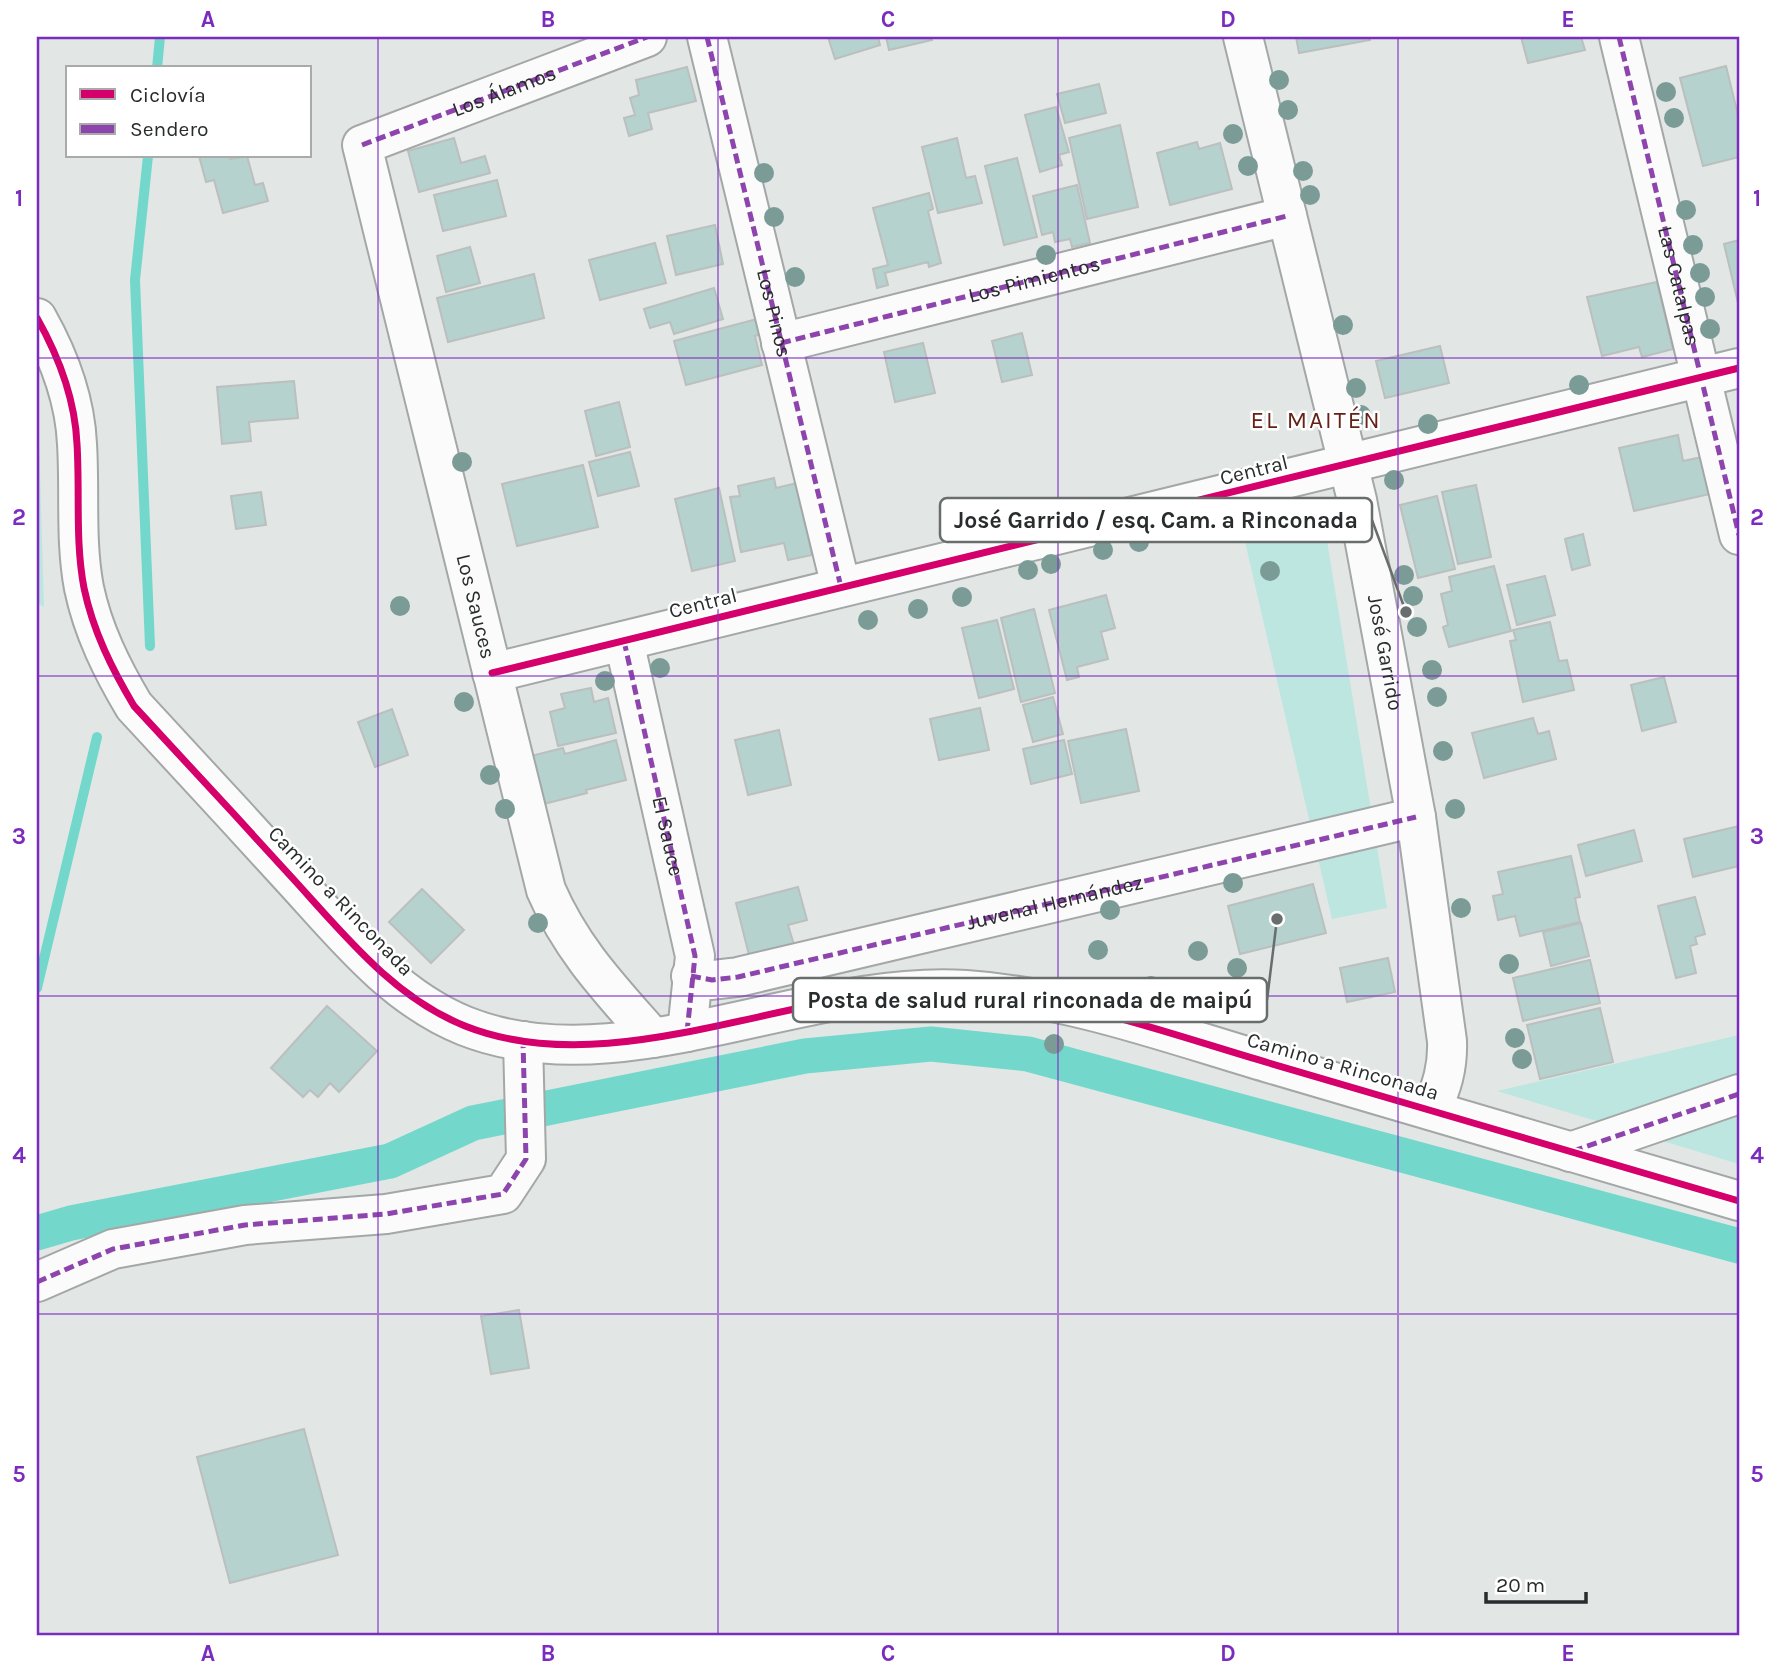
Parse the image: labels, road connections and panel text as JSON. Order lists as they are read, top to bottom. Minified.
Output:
{"streets":{"street":["Los Álamos","Los Pimientos","Las Catalpas","Los Pinos","Central","Los Sauces","José Garrido","El Sauce","Camino a Rinconada","Juvenal Hernández"]},"crossings":[["Los Álamos","Los Sauces"],["Los Pimientos","Los Pinos"],["Los Pimientos","José Garrido"],["Las Catalpas","Central"],["Los Pinos","Central"],["Central","Los Sauces"],["Central","José Garrido"],["Central","El Sauce"],["Los Sauces","El Sauce"],["Los Sauces","Camino a Rinconada"],["José Garrido","Camino a Rinconada"],["José Garrido","Juvenal Hernández"],["El Sauce","Camino a Rinconada"],["El Sauce","Juvenal Hernández"]],"districts":["EL MAITÉN"],"places":["José Garrido / esq. Cam. a Rinconada","Posta de salud rural rinconada de maipú"],"legend":["Ciclovía","Sendero"],"scale_bar":"20 m","grid":{"columns":["A","B","C","D","E"],"rows":["1","2","3","4","5"]}}
